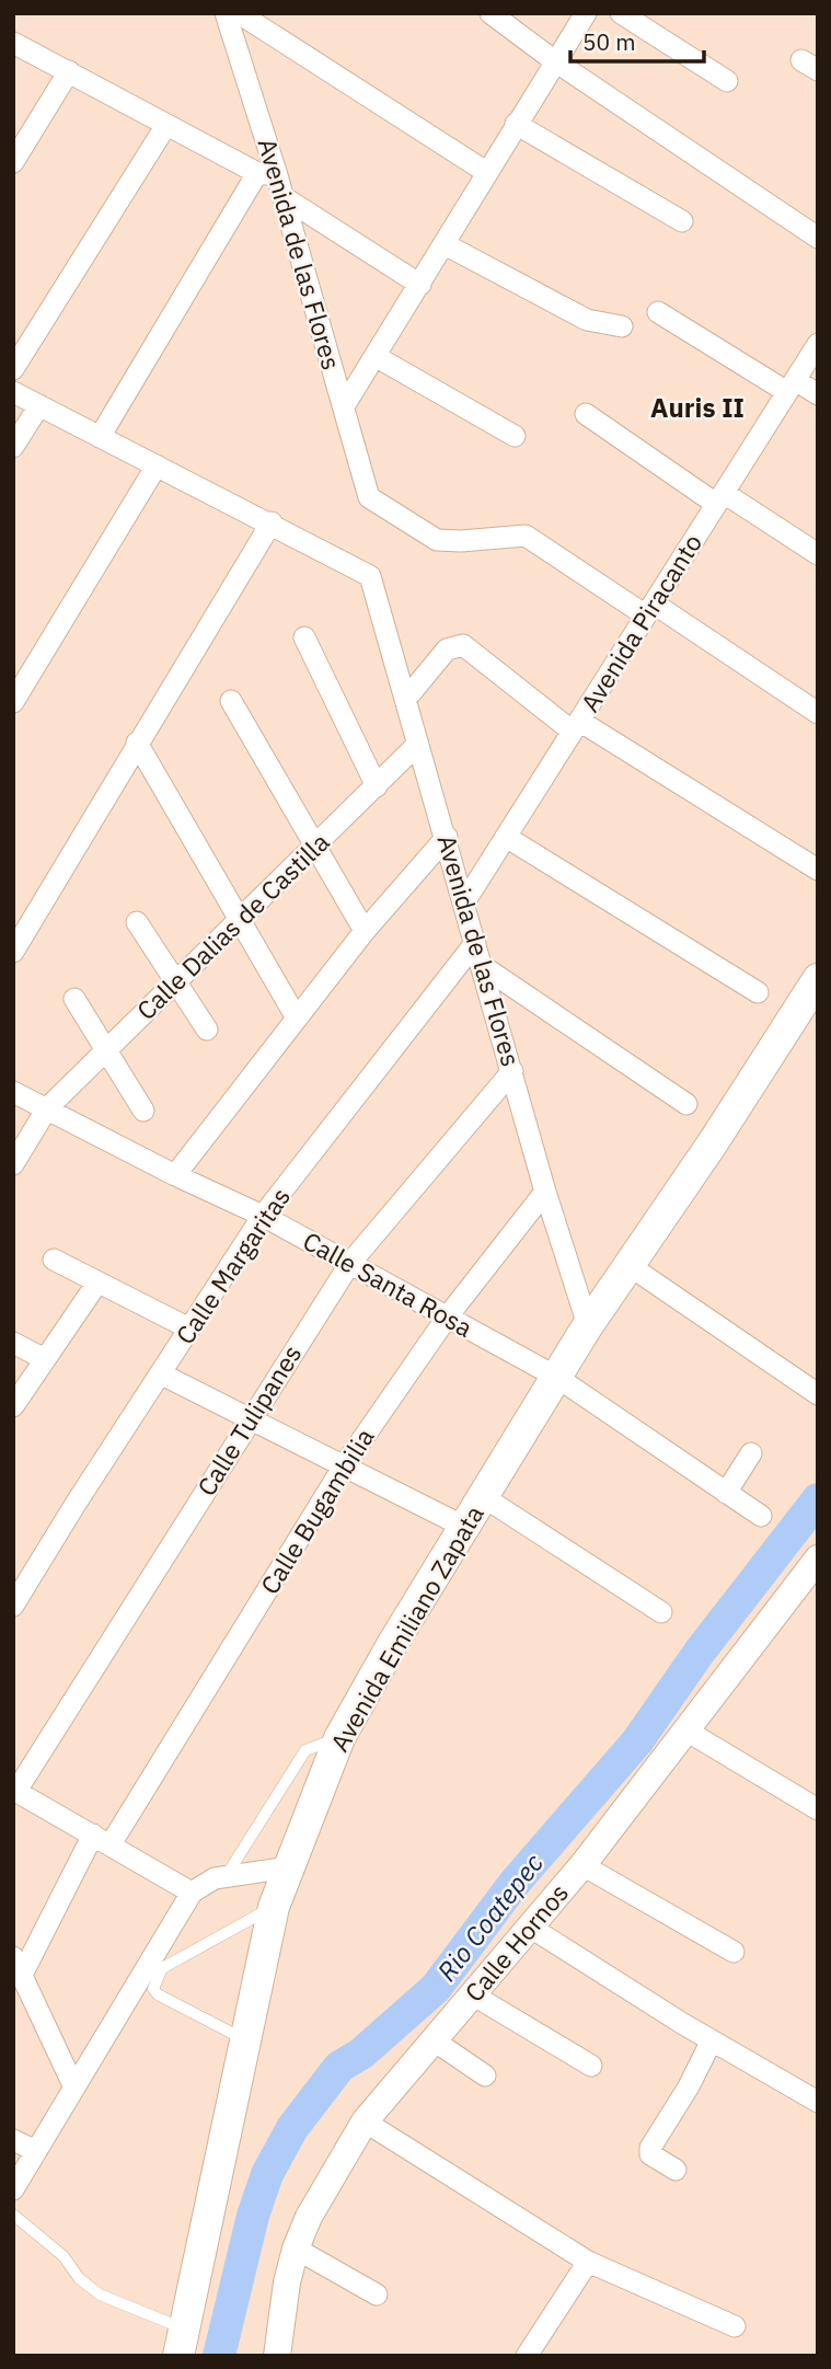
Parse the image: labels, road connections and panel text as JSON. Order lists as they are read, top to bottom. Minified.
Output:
{"streets":{"main road":["Avenida Emiliano Zapata"],"street":["Avenida de las Flores","Avenida Piracanto","Calle Dalias de Castilla","Calle Margaritas","Calle Santa Rosa","Calle Tulipanes","Calle Bugambilia","Calle Hornos"]},"crossings":[["Avenida de las Flores","Avenida Piracanto"],["Avenida de las Flores","Calle Dalias de Castilla"],["Avenida de las Flores","Calle Margaritas"],["Avenida de las Flores","Calle Tulipanes"],["Avenida de las Flores","Calle Bugambilia"],["Avenida de las Flores","Avenida Emiliano Zapata"],["Calle Dalias de Castilla","Calle Santa Rosa"],["Calle Margaritas","Calle Santa Rosa"],["Calle Santa Rosa","Calle Tulipanes"],["Calle Santa Rosa","Calle Bugambilia"],["Calle Santa Rosa","Avenida Emiliano Zapata"]],"districts":["Auris II"],"water":["Rio Coatepec"],"scale_bar":"50 m"}
